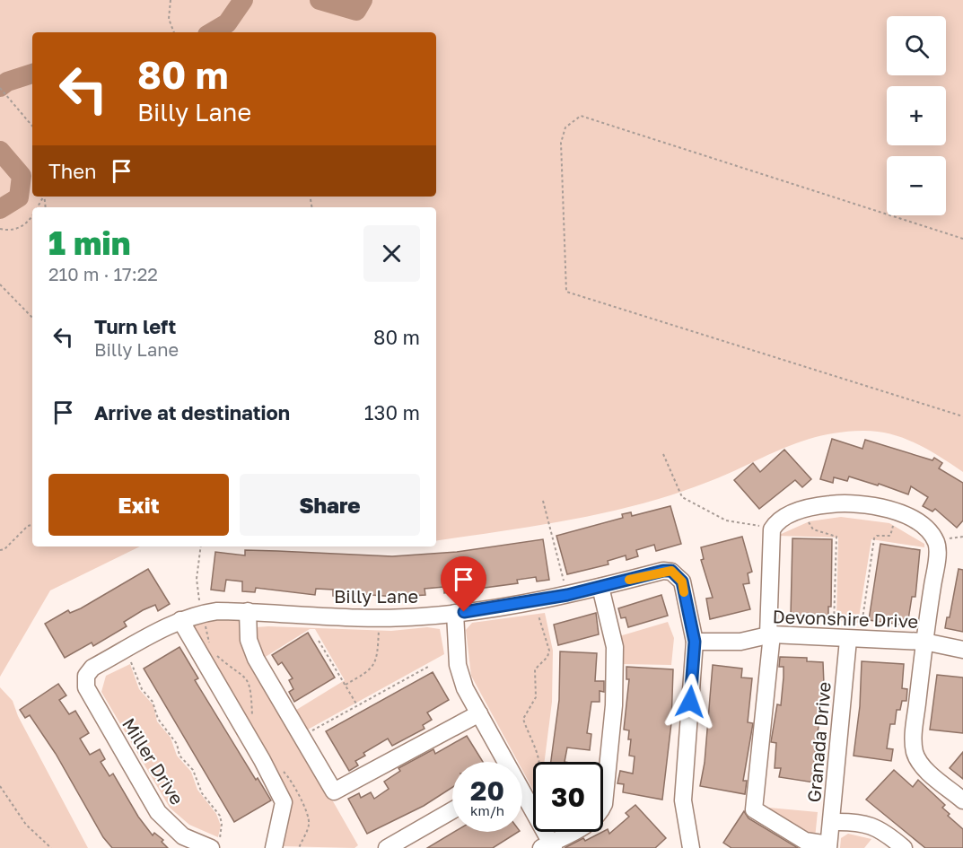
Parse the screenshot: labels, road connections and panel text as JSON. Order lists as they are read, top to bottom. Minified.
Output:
{"streets":{"street":["Billy Lane","Devonshire Drive","Granada Drive","Miller Drive"]},"crossings":[["Billy Lane","Devonshire Drive"],["Billy Lane","Miller Drive"],["Devonshire Drive","Granada Drive"]],"page":{"map_buttons":["+","−"],"turn":["80 m","Billy Lane"],"then":"Then","heading":["1 min","210 m · 17:22"],"list":[{"name":"Turn left","note":"Billy Lane","value":"80 m"},{"name":"Arrive at destination","value":"130 m"}],"buttons":["Exit","Share"],"speed":"20 km/h","limit":"30"}}
